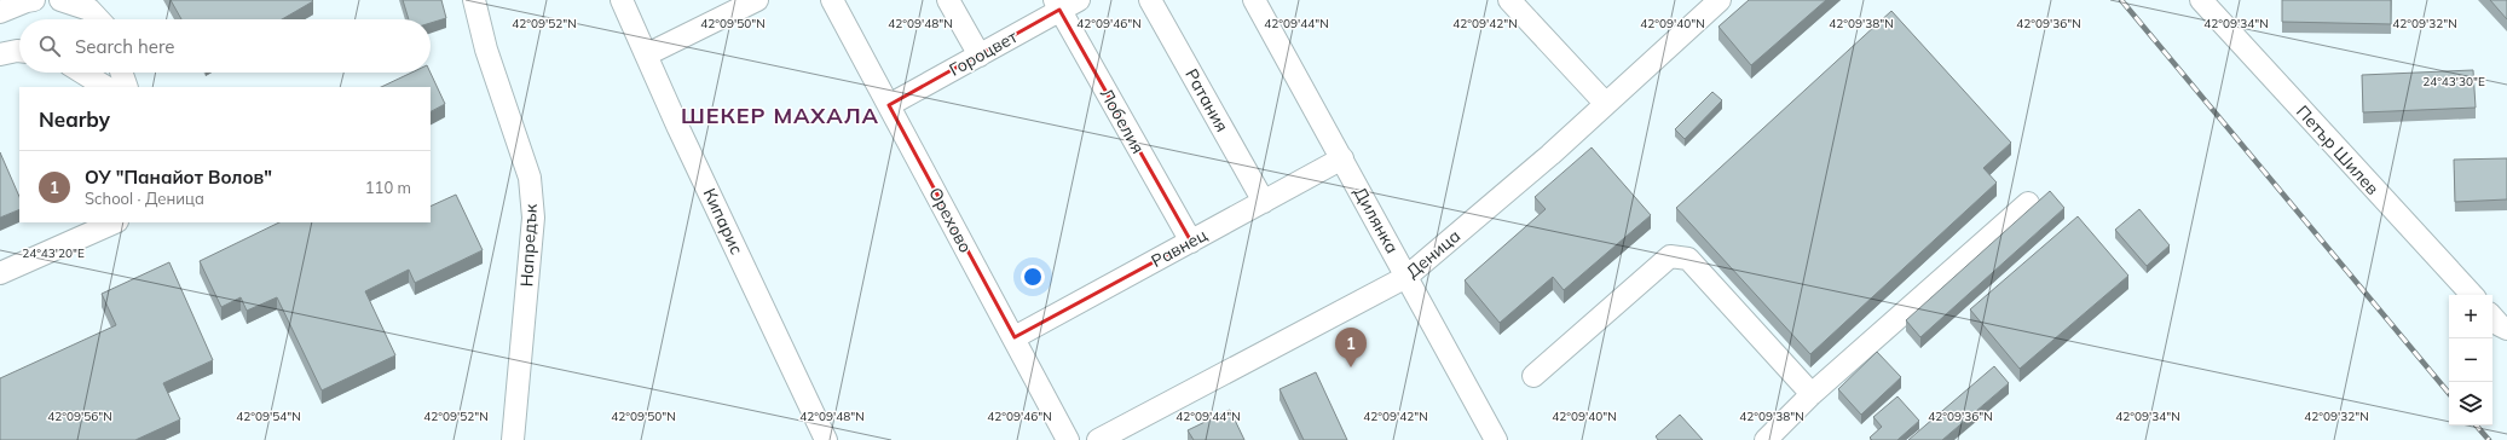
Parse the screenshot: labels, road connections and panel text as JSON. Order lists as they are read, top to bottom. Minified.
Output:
{"streets":{"street":["Гороцвет","Ратания","Лобелия","Петър Шилев","Орехово","Дилянка","Кипарис","Напредък","Равнец","Деница"]},"crossings":[["Гороцвет","Лобелия"],["Гороцвет","Орехово"],["Ратания","Равнец"],["Лобелия","Равнец"],["Орехово","Равнец"],["Дилянка","Равнец"],["Дилянка","Деница"]],"districts":["ШЕКЕР МАХАЛА"],"page":{"search":"Search here","heading":"Nearby","list":[{"mark":"1","name":"ОУ \"Панайот Волов\"","note":"School · Деница","value":"110 m"}],"map_buttons":["+","−"],"pins":"1"},"coordinates":["42°09'52\"N","42°09'50\"N","42°09'48\"N","42°09'46\"N","42°09'44\"N","42°09'42\"N","42°09'40\"N","42°09'38\"N","42°09'36\"N","42°09'34\"N","42°09'32\"N","24°43'30\"E","24°43'20\"E","42°09'56\"N","42°09'54\"N"]}
